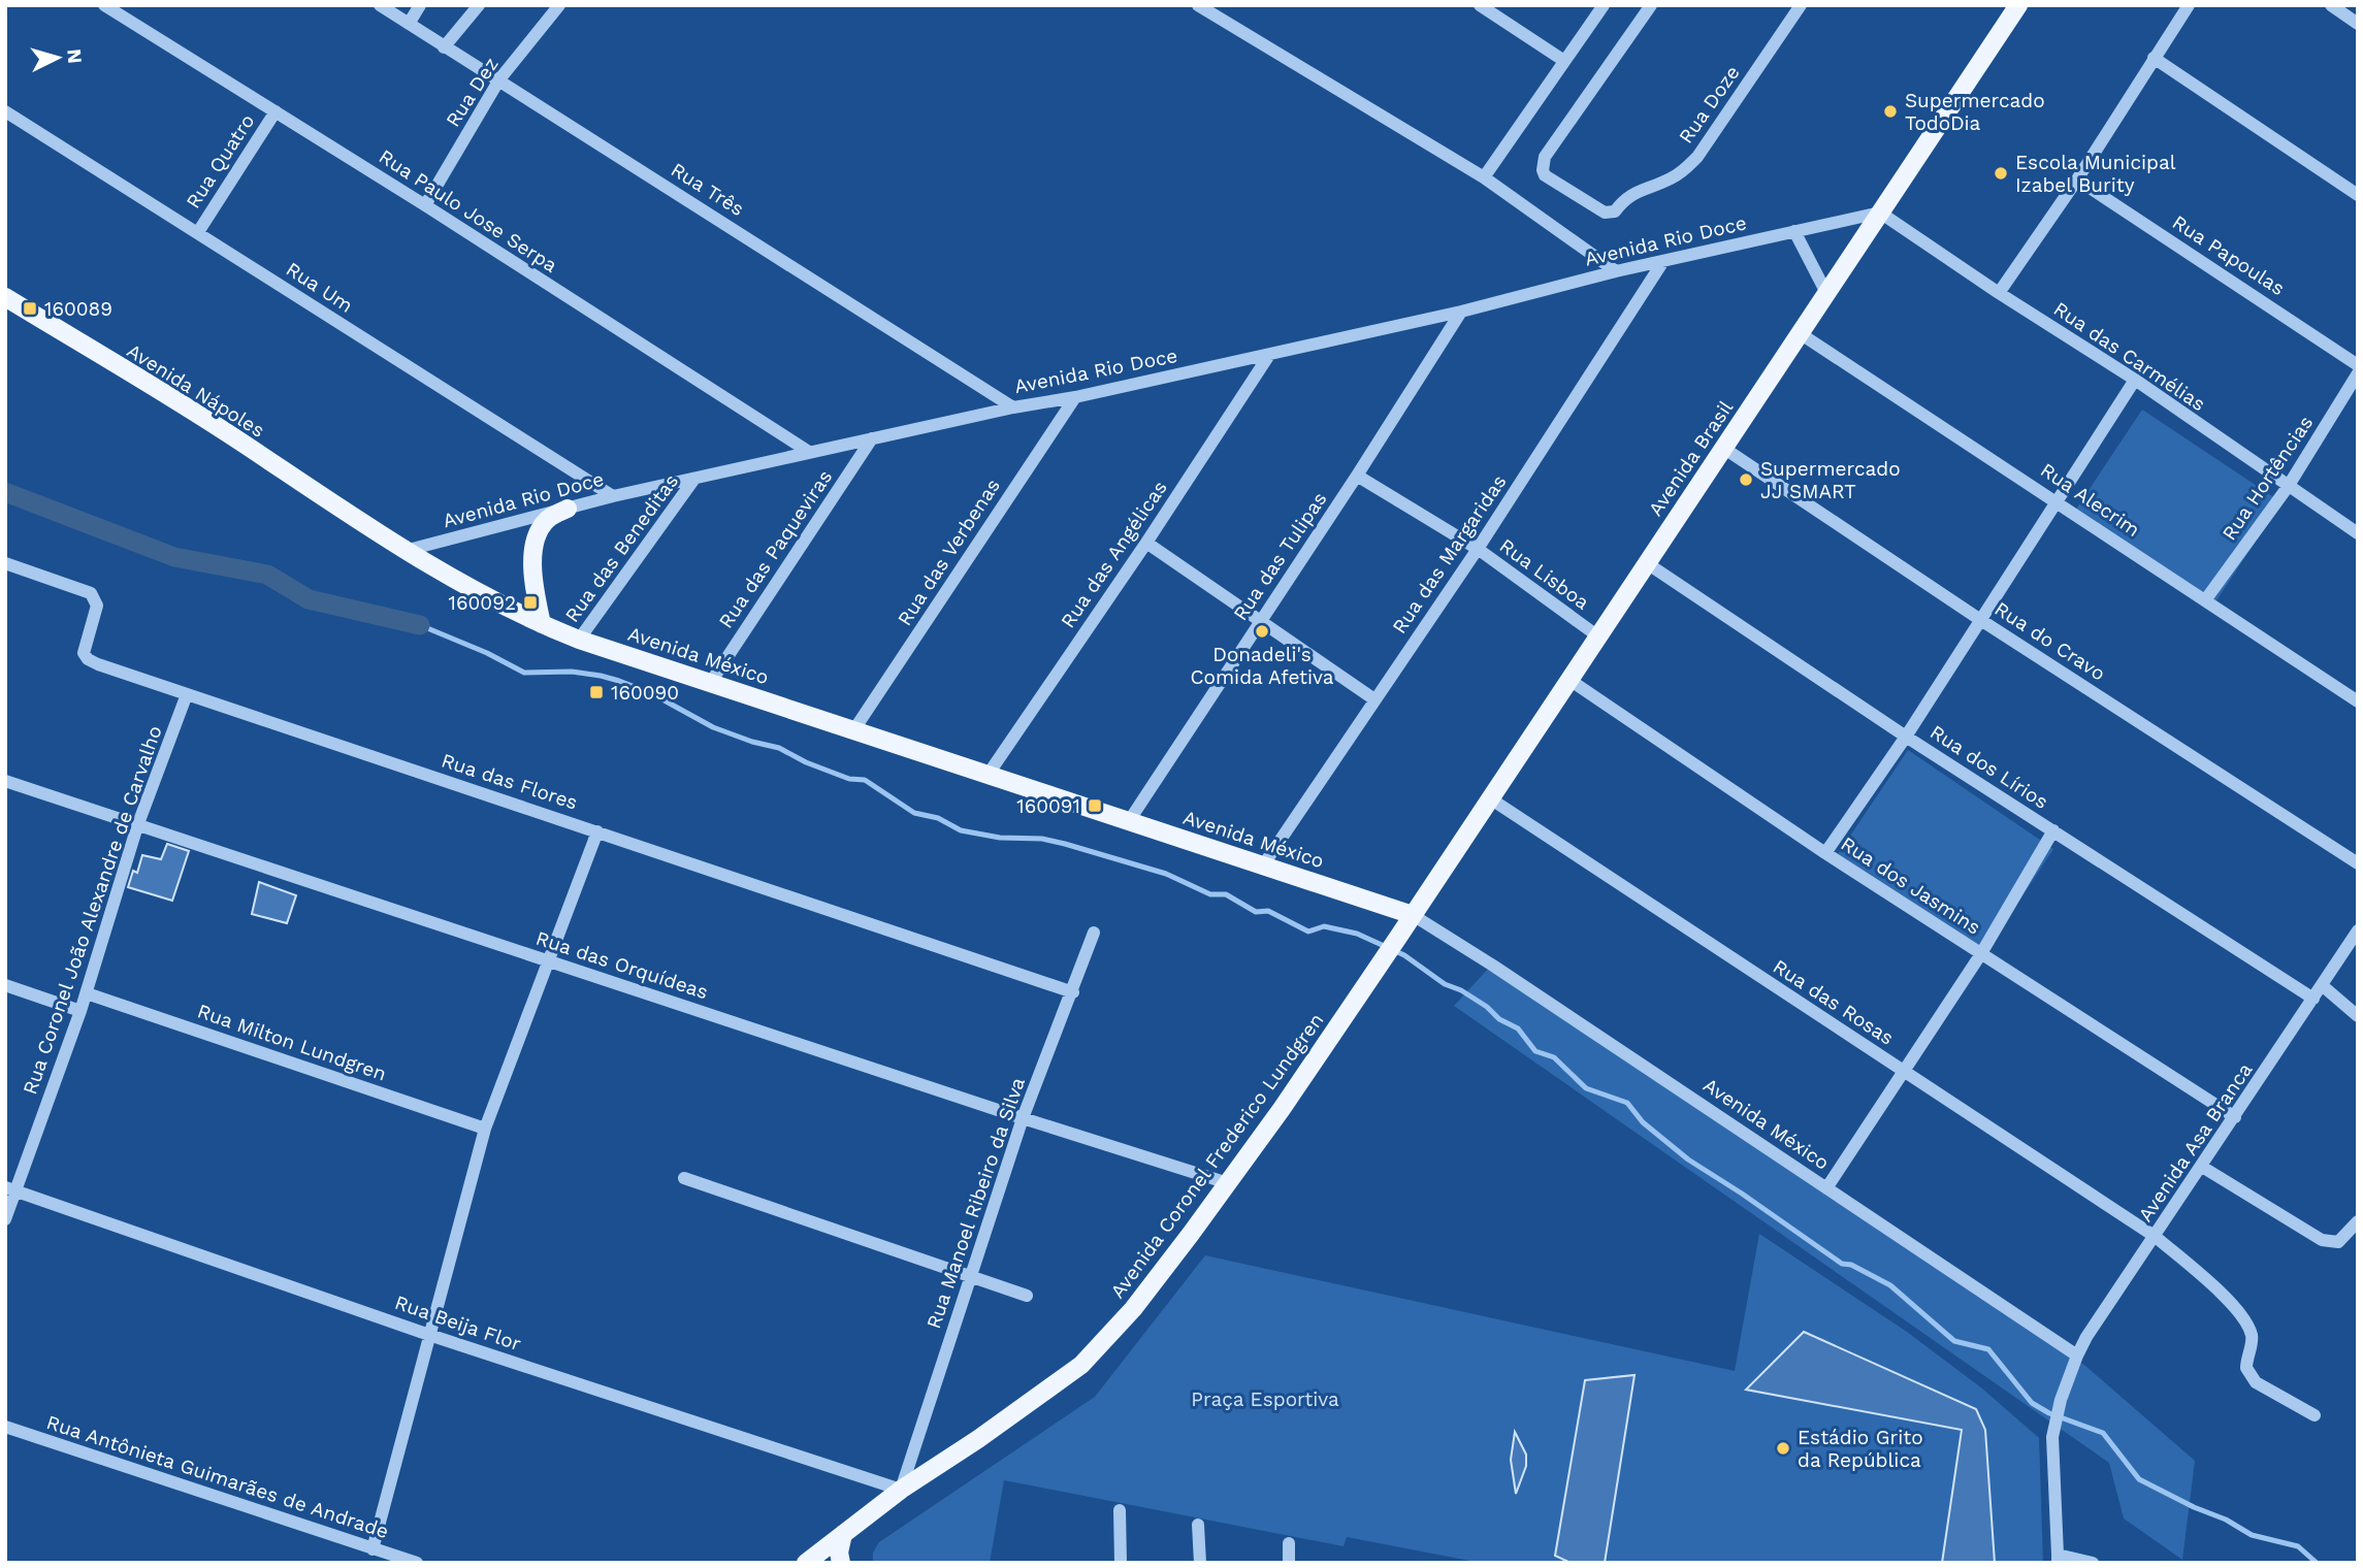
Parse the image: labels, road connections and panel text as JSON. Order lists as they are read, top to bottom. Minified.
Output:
{"streets":{"main road":["Avenida Nápoles","Avenida Brasil","Avenida México","Avenida Coronel Frederico Lundgren"],"street":["Rua Dez","Rua Doze","Rua Quatro","Rua Três","Rua Paulo Jose Serpa","Avenida Rio Doce","Rua Papoulas","Rua Um","Rua das Carmélias","Rua Hortências","Rua Alecrim","Rua das Beneditas","Rua das Paqueviras","Rua das Verbenas","Rua das Angélicas","Rua das Margaridas","Rua das Tulipas","Rua Lisboa","Rua do Cravo","Rua dos Lírios","Rua das Flores","Rua dos Jasmins","Rua Coronel João Alexandre de Carvalho","Rua das Orquídeas","Rua das Rosas","Rua Milton Lundgren","Avenida Asa Branca","Rua Manoel Ribeiro da Silva","Rua Beija Flor","Rua Antônieta Guimarães de Andrade"]},"crossings":[["Rua Dez","Rua Três"],["Rua Dez","Rua Paulo Jose Serpa"],["Rua Quatro","Rua Paulo Jose Serpa"],["Rua Quatro","Rua Um"],["Rua Três","Avenida Rio Doce"],["Rua Paulo Jose Serpa","Avenida Rio Doce"],["Avenida Rio Doce","Rua Um"],["Avenida Rio Doce","Rua das Carmélias"],["Avenida Rio Doce","Avenida Brasil"],["Avenida Rio Doce","Rua das Beneditas"],["Avenida Rio Doce","Rua das Paqueviras"],["Avenida Rio Doce","Rua das Verbenas"],["Avenida Rio Doce","Rua das Angélicas"],["Avenida Rio Doce","Rua das Margaridas"],["Avenida Rio Doce","Rua das Tulipas"],["Avenida Rio Doce","Avenida México"],["Rua das Carmélias","Avenida Brasil"],["Rua das Carmélias","Rua Hortências"],["Avenida Nápoles","Avenida México"],["Avenida Brasil","Rua Alecrim"],["Avenida Brasil","Rua Lisboa"],["Avenida Brasil","Rua do Cravo"],["Avenida Brasil","Avenida México"],["Avenida Brasil","Rua dos Lírios"],["Avenida Brasil","Rua dos Jasmins"],["Avenida Brasil","Rua das Rosas"],["Avenida Brasil","Avenida Coronel Frederico Lundgren"],["Rua Hortências","Rua Alecrim"],["Rua das Beneditas","Avenida México"],["Rua das Paqueviras","Avenida México"],["Rua das Verbenas","Avenida México"],["Rua das Angélicas","Avenida México"],["Rua das Margaridas","Rua Lisboa"],["Rua das Margaridas","Avenida México"],["Rua das Tulipas","Rua Lisboa"],["Rua das Tulipas","Avenida México"],["Avenida México","Avenida Asa Branca"],["Rua dos Lírios","Avenida Asa Branca"],["Rua das Flores","Rua Coronel João Alexandre de Carvalho"],["Rua das Flores","Rua Manoel Ribeiro da Silva"],["Rua dos Jasmins","Avenida Asa Branca"],["Rua Coronel João Alexandre de Carvalho","Rua das Orquídeas"],["Rua Coronel João Alexandre de Carvalho","Rua Milton Lundgren"],["Rua Coronel João Alexandre de Carvalho","Rua Beija Flor"],["Rua das Orquídeas","Avenida Coronel Frederico Lundgren"],["Rua das Orquídeas","Rua Manoel Ribeiro da Silva"],["Rua das Rosas","Avenida Asa Branca"],["Avenida Coronel Frederico Lundgren","Rua Manoel Ribeiro da Silva"],["Avenida Coronel Frederico Lundgren","Rua Beija Flor"],["Rua Manoel Ribeiro da Silva","Rua Beija Flor"]],"parks":["Praça Esportiva"],"places":{"other":["Supermercado TodoDia","Escola Municipal Izabel Burity","Supermercado JJ SMART","Donadeli's Comida Afetiva","Estádio Grito da República"],"transit":["160089","160092","160090","160091"]},"north":"right"}
